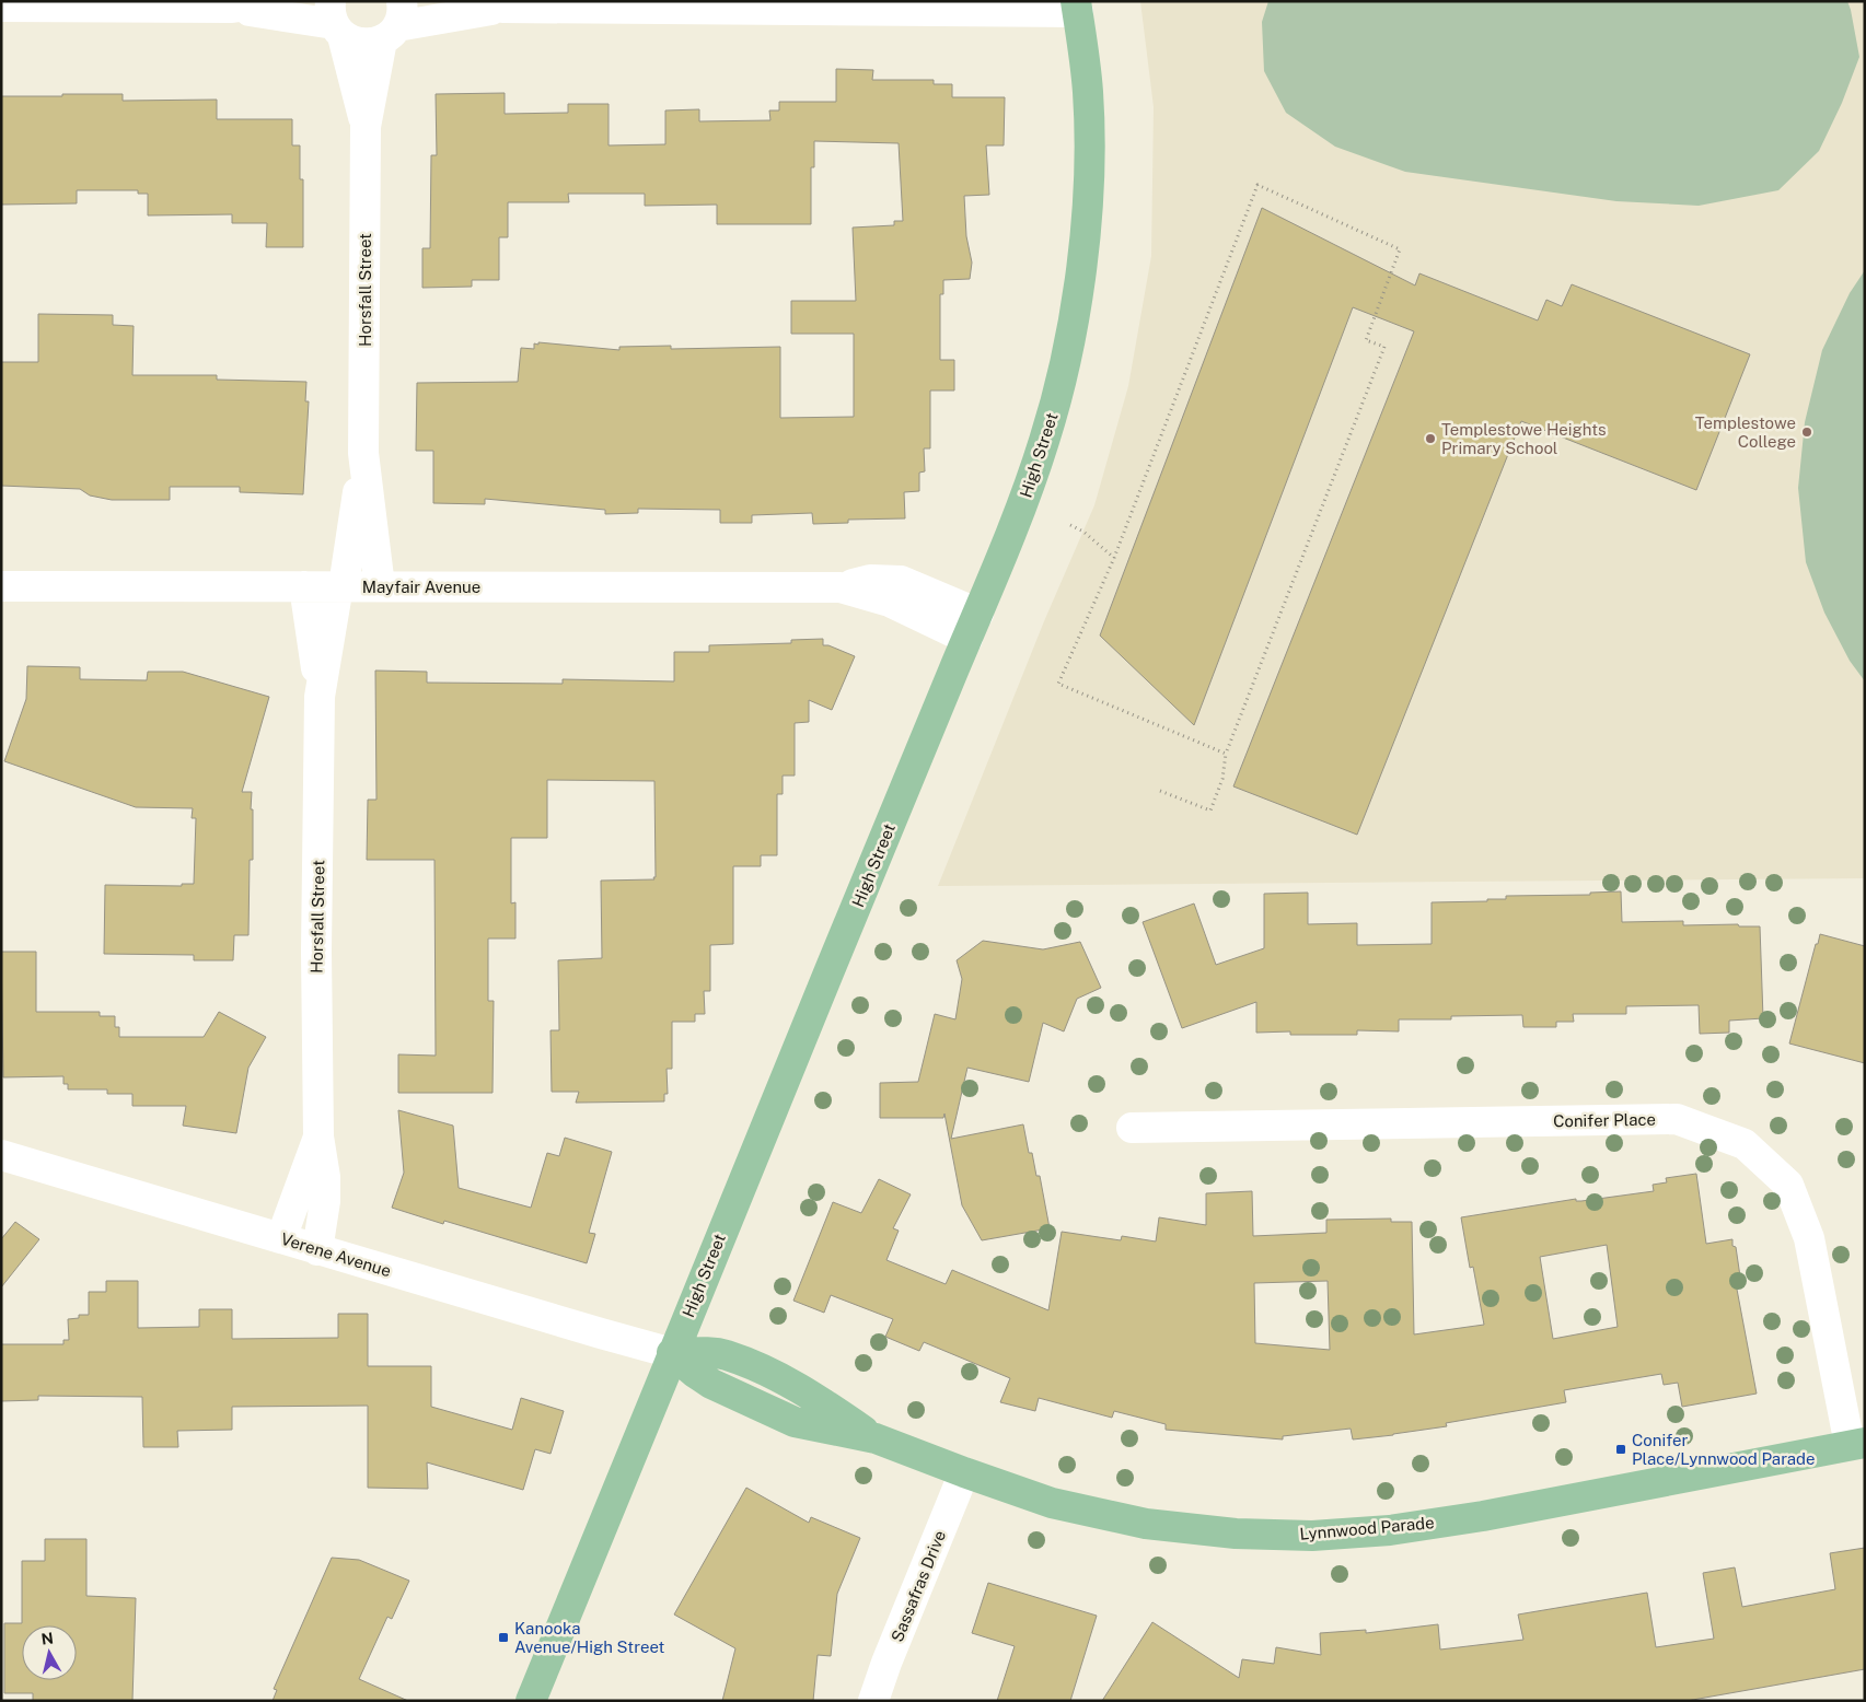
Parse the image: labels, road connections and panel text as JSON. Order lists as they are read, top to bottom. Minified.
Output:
{"streets":{"main road":["High Street","Lynnwood Parade"],"street":["Horsfall Street","Mayfair Avenue","Conifer Place","Verene Avenue","Sassafras Drive"]},"crossings":[["Horsfall Street","Mayfair Avenue"],["Horsfall Street","Verene Avenue"],["High Street","Mayfair Avenue"],["High Street","Verene Avenue"],["High Street","Lynnwood Parade"],["Conifer Place","Lynnwood Parade"],["Verene Avenue","Lynnwood Parade"],["Lynnwood Parade","Sassafras Drive"]],"places":{"other":["Templestowe College","Templestowe Heights Primary School"],"transit":["Conifer Place/Lynnwood Parade","Kanooka Avenue/High Street"]},"north":"top"}
